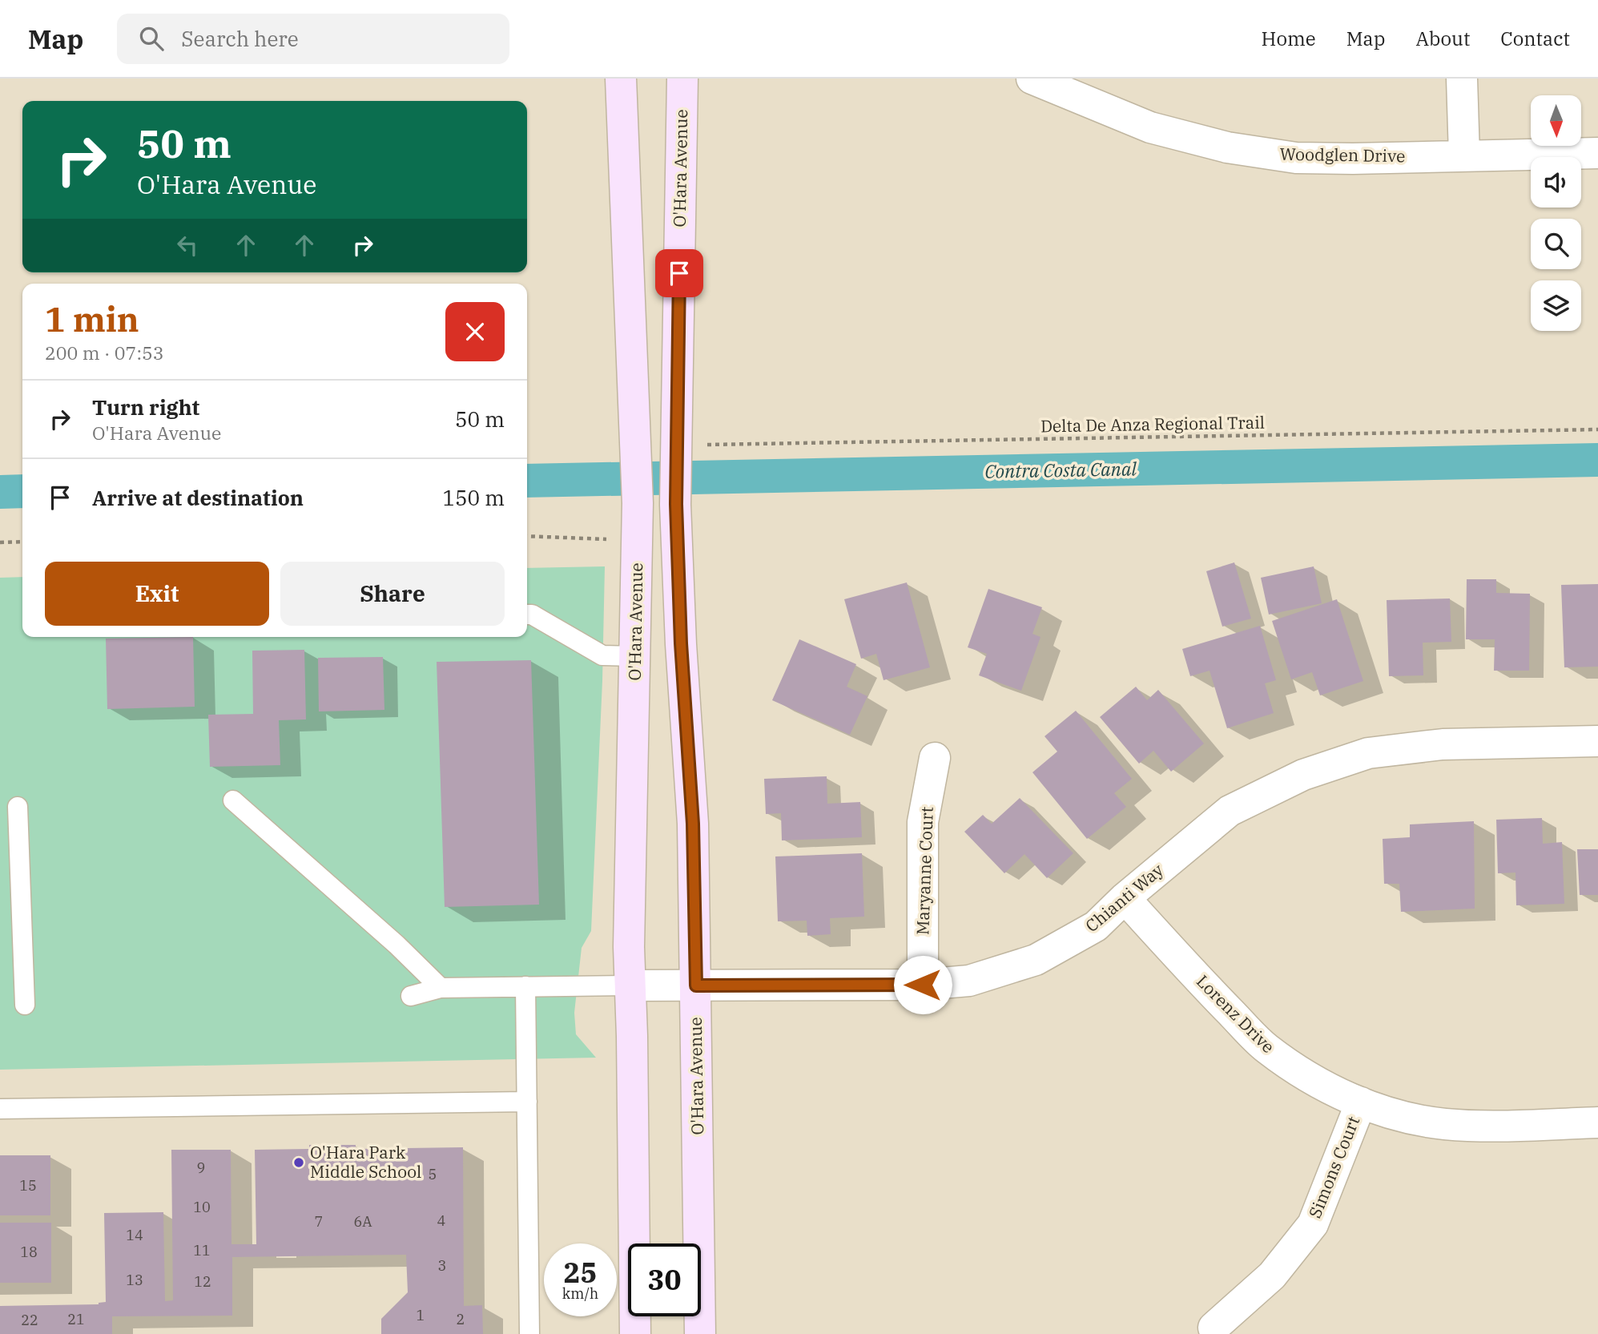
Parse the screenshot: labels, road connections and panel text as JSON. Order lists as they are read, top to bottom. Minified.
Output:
{"streets":{"main road":["O'Hara Avenue"],"street":["Woodglen Drive","Maryanne Court","Chianti Way","Lorenz Drive","Simons Court"],"path":["Delta De Anza Regional Trail"]},"crossings":[["O'Hara Avenue","Chianti Way"],["Maryanne Court","Chianti Way"],["Chianti Way","Lorenz Drive"],["Lorenz Drive","Simons Court"]],"water":["Contra Costa Canal"],"places":["O'Hara Park Middle School"],"house_numbers":["9","5","15","10","4","7","6A","14","11","18","3","13","12","1","21","2","22"],"north":"bottom","page":{"header":"Map","search":"Search here","nav":["Home","Map","About","Contact"],"turn":["50 m","O'Hara Avenue"],"heading":["1 min","200 m · 07:53"],"list":[{"name":"Turn right","note":"O'Hara Avenue","value":"50 m"},{"name":"Arrive at destination","value":"150 m"}],"buttons":["Exit","Share"],"speed":"25 km/h","limit":"30"}}
